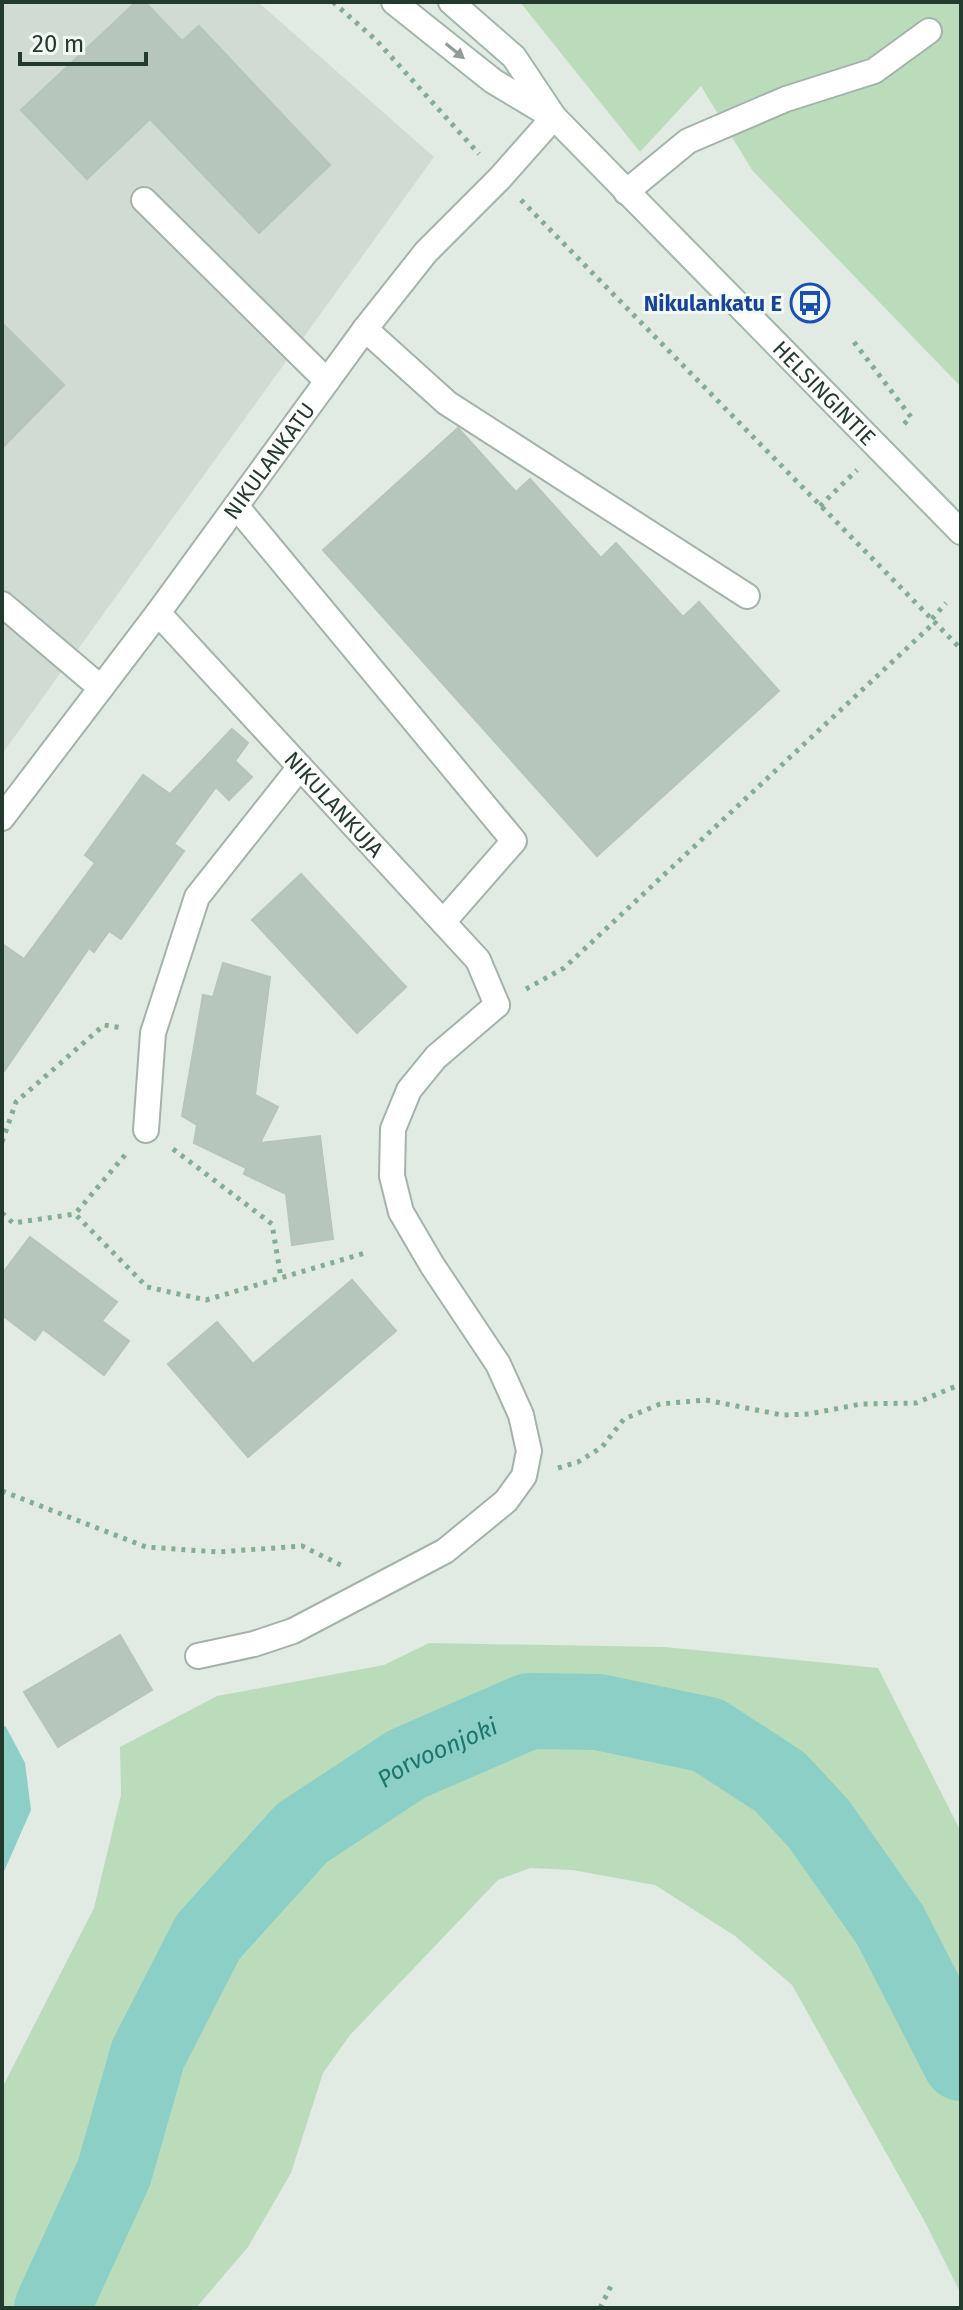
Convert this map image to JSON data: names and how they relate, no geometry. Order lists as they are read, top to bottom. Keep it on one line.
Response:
{"streets":{"street":["HELSINGINTIE","NIKULANKATU","NIKULANKUJA"]},"crossings":[["HELSINGINTIE","NIKULANKATU"],["NIKULANKATU","NIKULANKUJA"]],"water":["Porvoonjoki"],"places":{"bus stop":["Nikulankatu E"]},"scale_bar":"20 m"}
